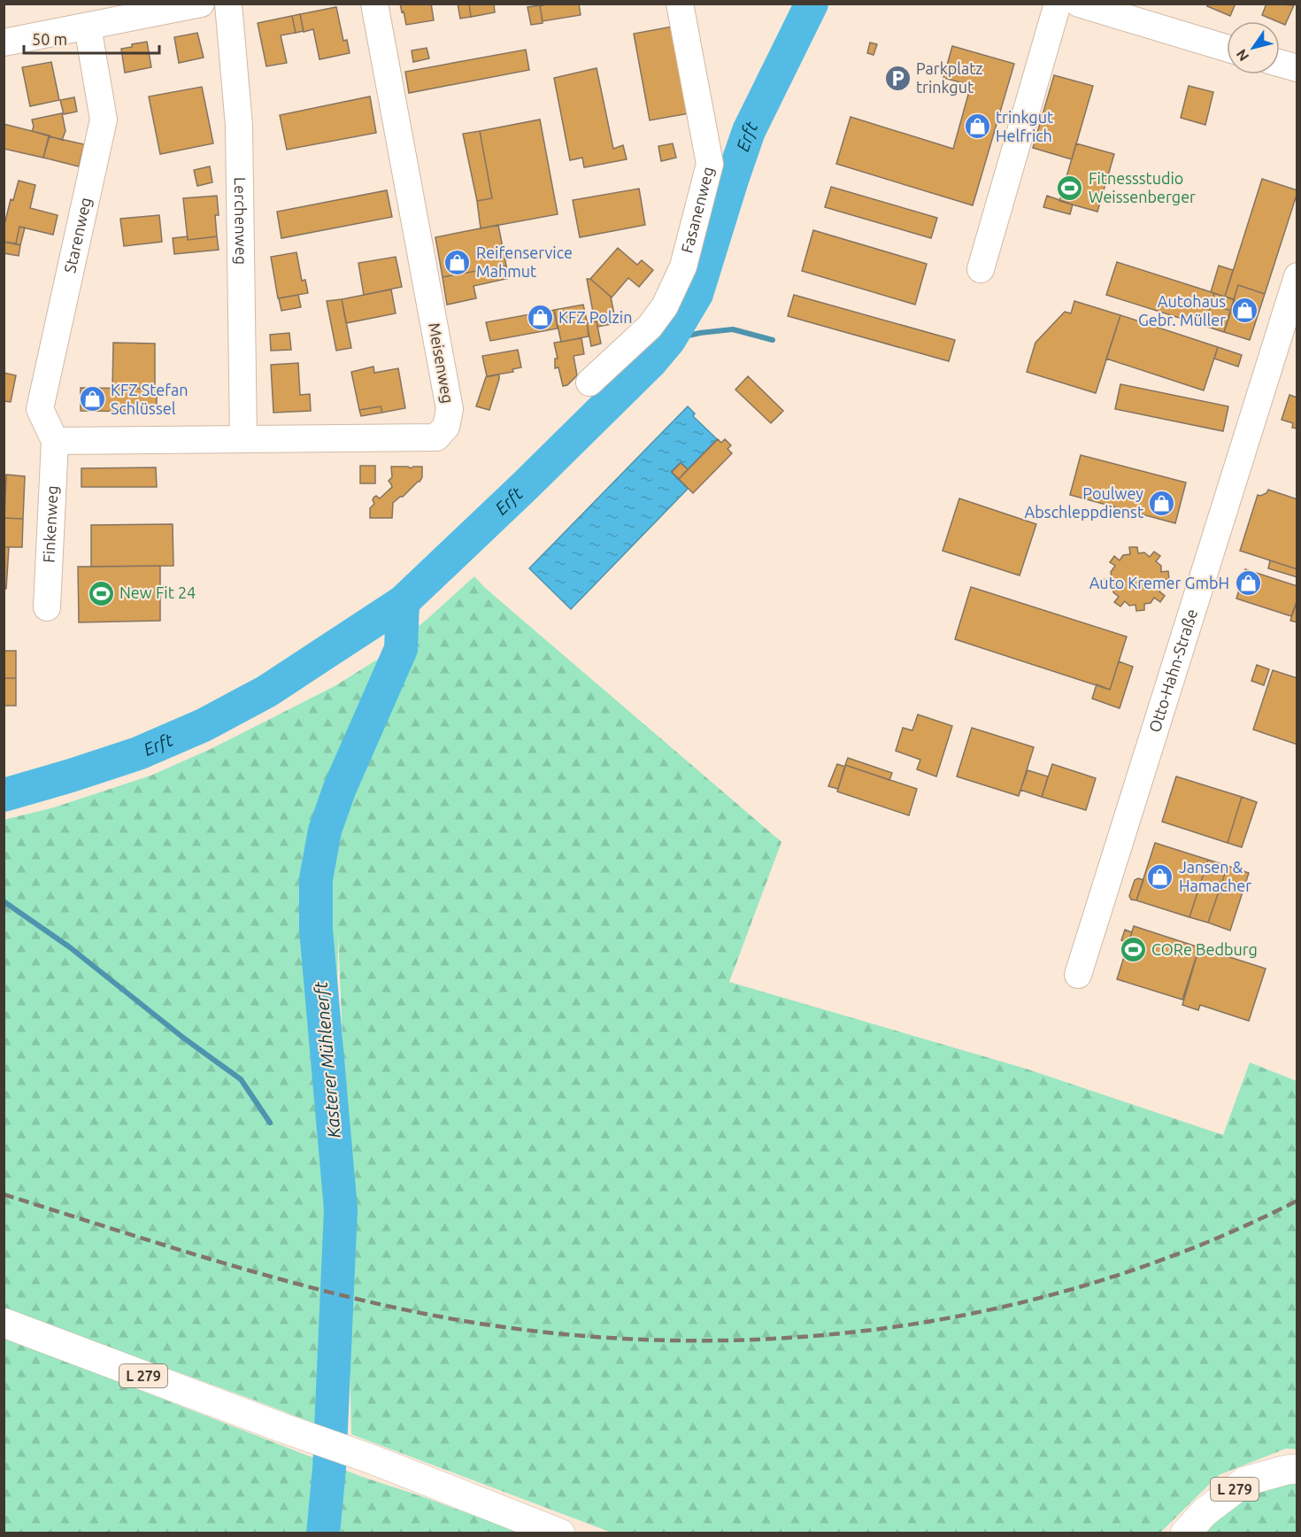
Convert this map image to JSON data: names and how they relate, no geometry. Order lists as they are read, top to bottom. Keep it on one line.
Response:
{"streets":{"main road":["L 279"],"street":["Fasanenweg","Lerchenweg","Starenweg","Meisenweg","Finkenweg","Otto-Hahn-Straße"]},"crossings":[["Lerchenweg","Meisenweg"],["Starenweg","Meisenweg"],["Starenweg","Finkenweg"],["Meisenweg","Finkenweg"]],"water":["Erft","Kasterer Mühlenerft"],"places":{"parking":["Parkplatz trinkgut"],"shop":["trinkgut Helfrich","Reifenservice Mahmut","Autohaus Gebr. Müller","KFZ Polzin","KFZ Stefan Schlüssel","Poulwey Abschleppdienst","Auto Kremer GmbH","Jansen & Hamacher"],"sports":["Fitnessstudio Weissenberger","New Fit 24","CORe Bedburg"]},"scale_bar":"50 m","north":"bottom left"}
